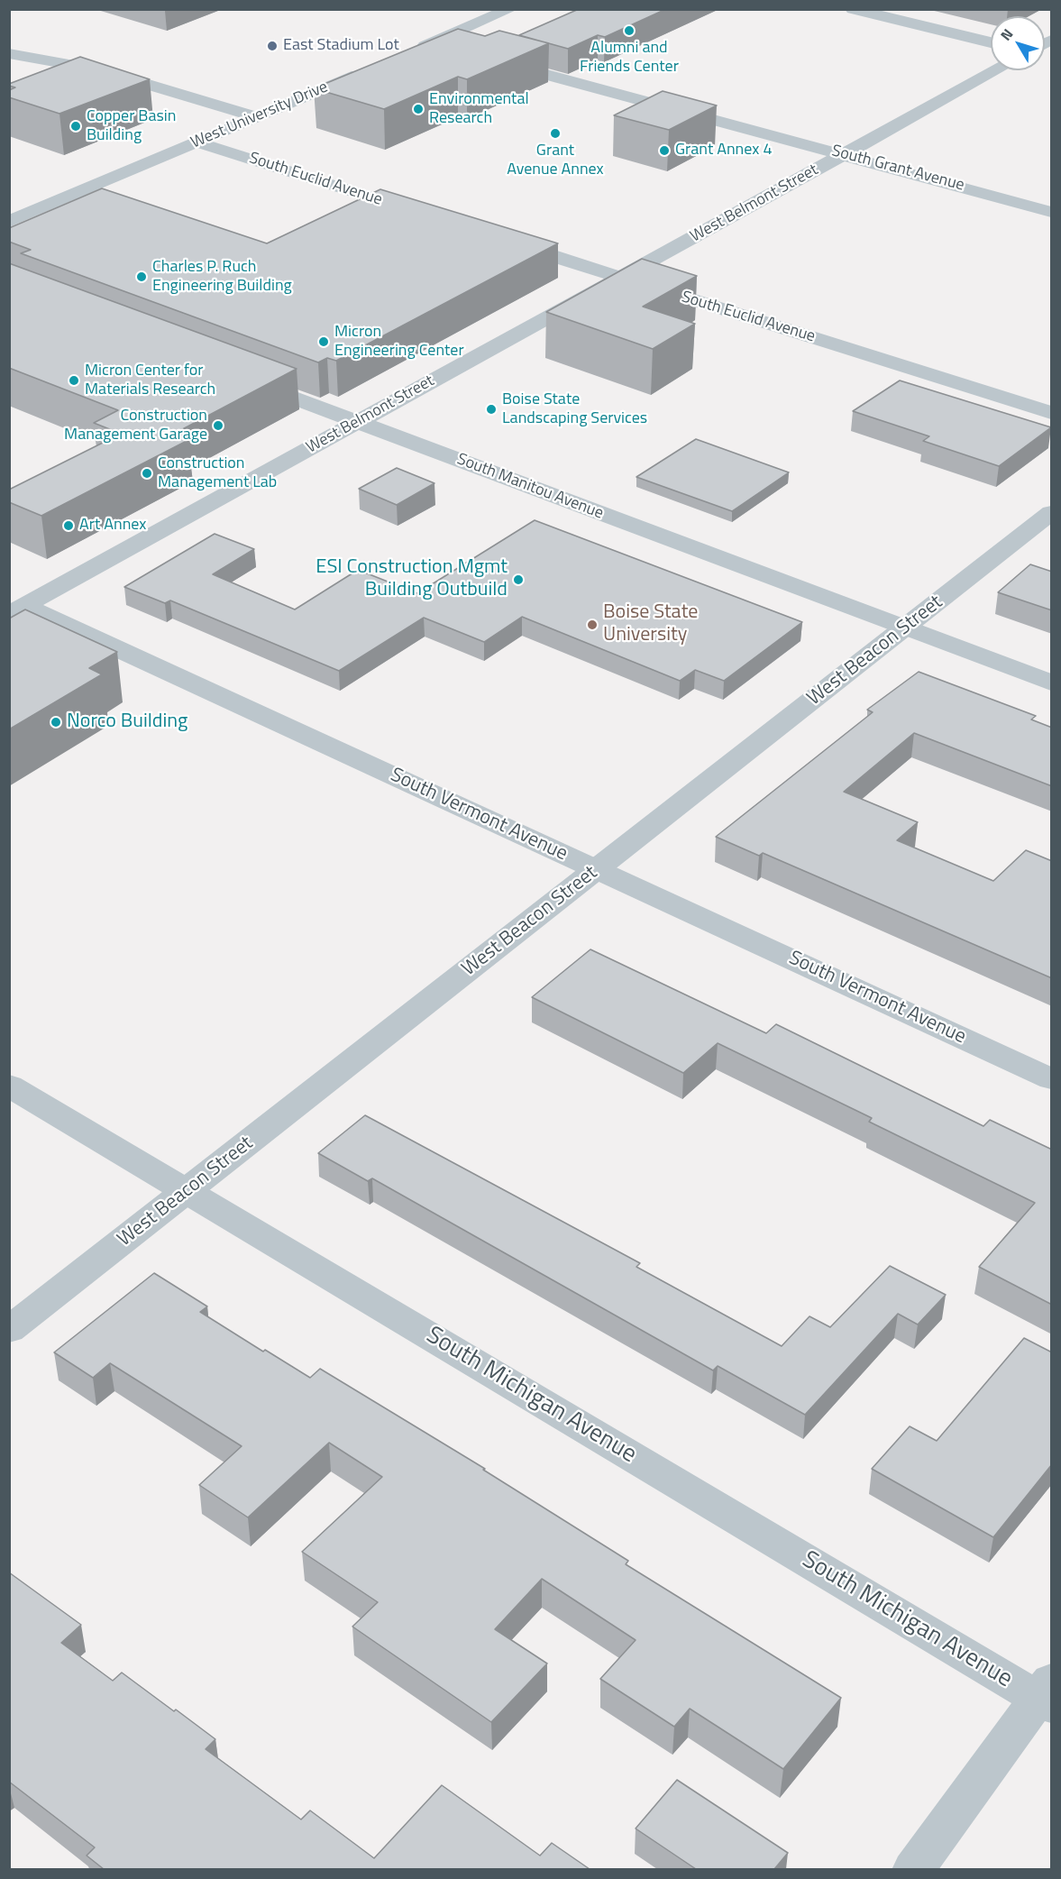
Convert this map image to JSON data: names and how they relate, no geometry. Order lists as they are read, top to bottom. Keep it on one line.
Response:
{"streets":{"street":["West University Drive","South Grant Avenue","South Euclid Avenue","West Belmont Street","South Manitou Avenue","West Beacon Street","South Vermont Avenue","South Michigan Avenue"]},"crossings":[["West University Drive","South Euclid Avenue"],["South Grant Avenue","West Belmont Street"],["South Euclid Avenue","West Belmont Street"],["West Belmont Street","South Manitou Avenue"],["West Belmont Street","South Vermont Avenue"],["South Manitou Avenue","West Beacon Street"],["West Beacon Street","South Vermont Avenue"],["West Beacon Street","South Michigan Avenue"]],"places":["Alumni and Friends Center","East Stadium Lot","Environmental Research","Copper Basin Building","Grant Avenue Annex","Grant Annex 4","Charles P. Ruch Engineering Building","Micron Engineering Center","Micron Center for Materials Research","Boise State Landscaping Services","Construction Management Garage","Construction Management Lab","Art Annex","ESI Construction Mgmt Building Outbuild","Boise State University","Norco Building"],"north":"top left"}
